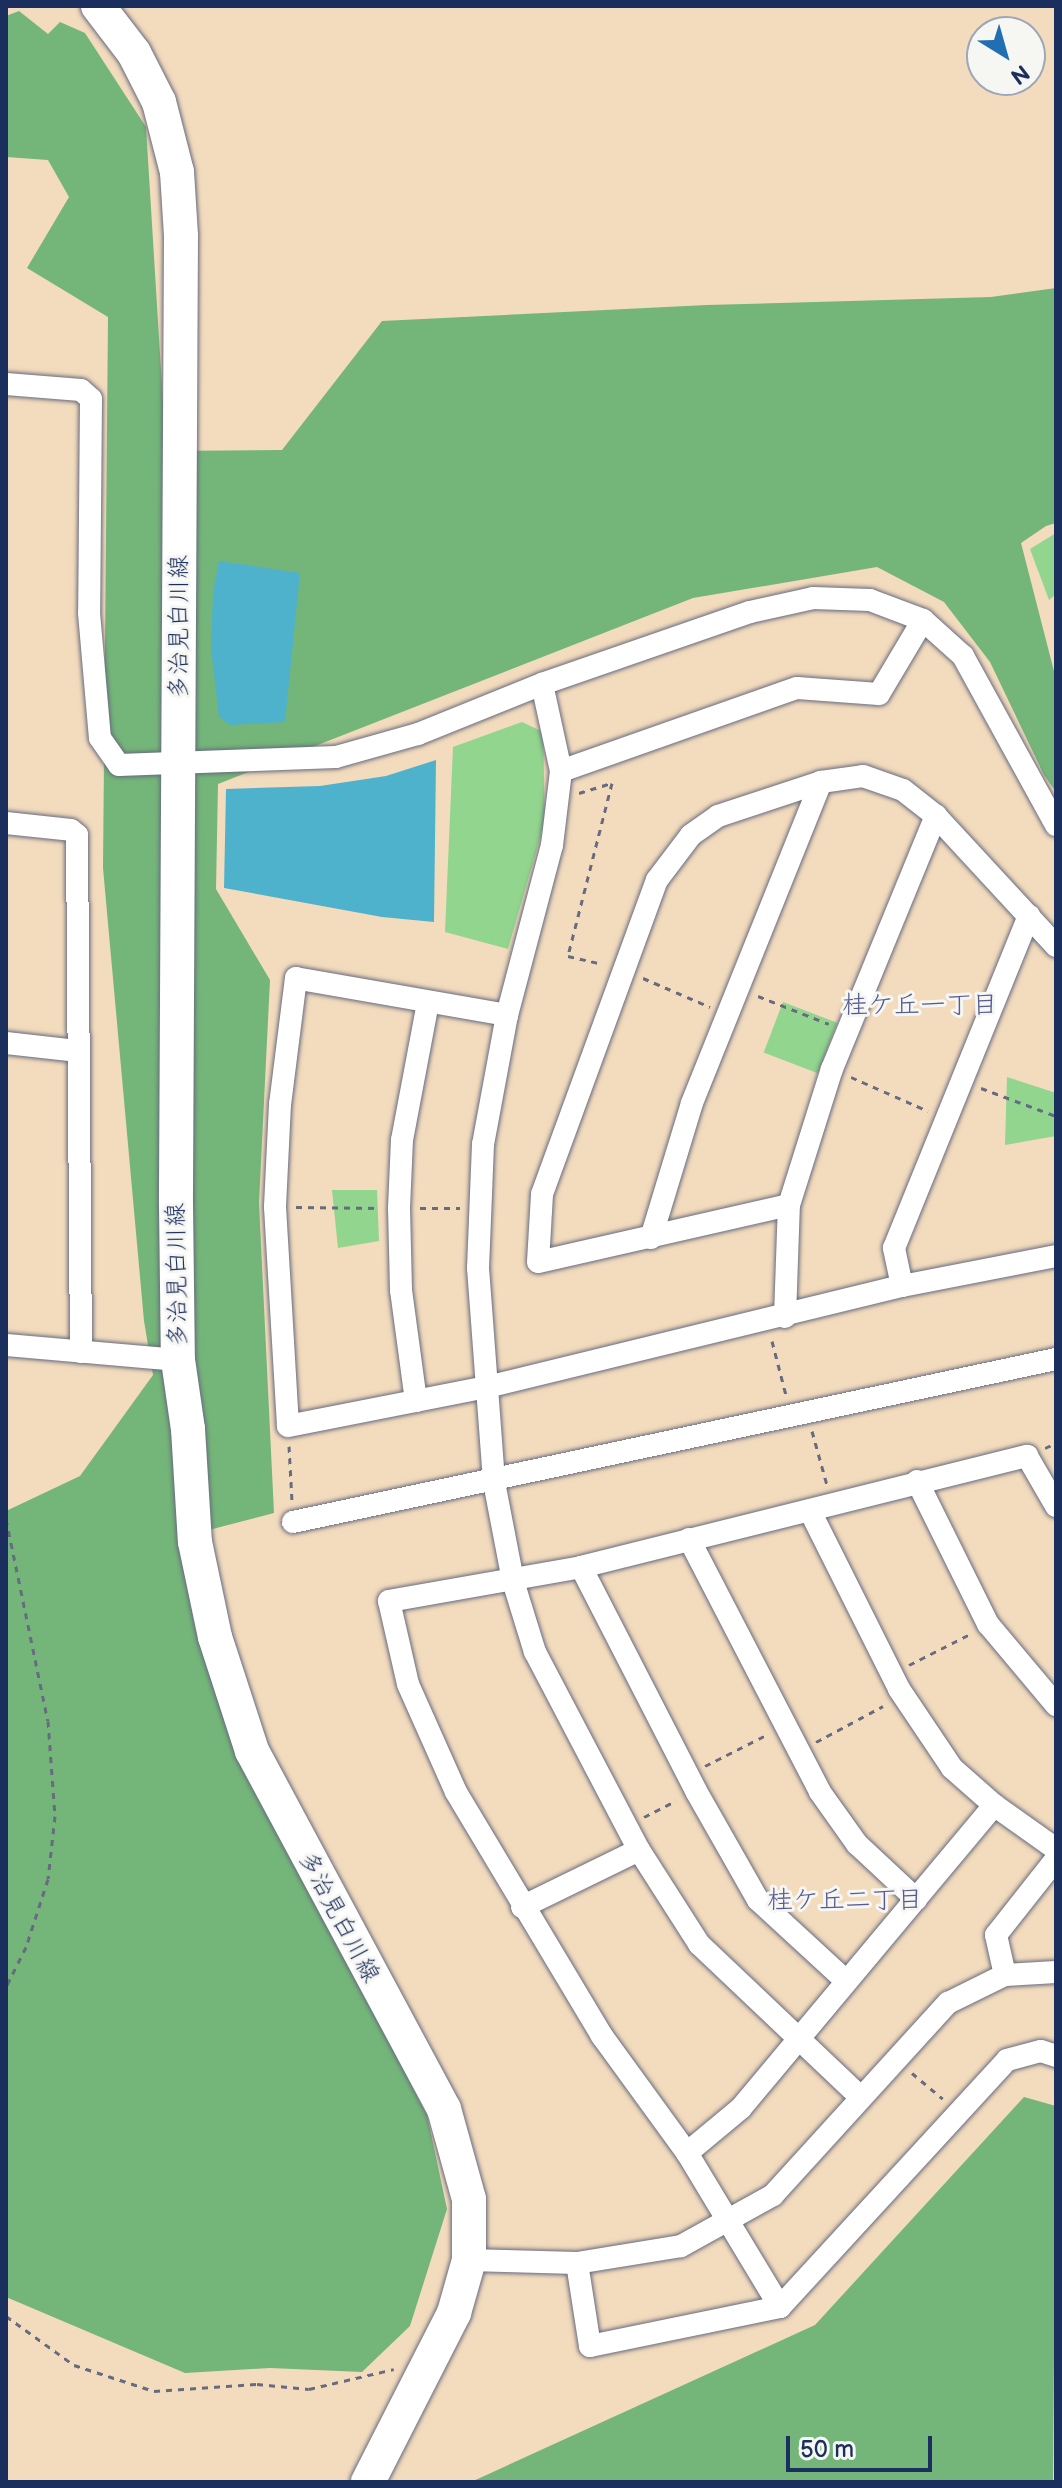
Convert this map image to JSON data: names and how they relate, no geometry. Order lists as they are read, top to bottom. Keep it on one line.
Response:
{"streets":{"main road":["多治見白川線"]},"districts":["桂ケ丘一丁目","桂ケ丘二丁目"],"scale_bar":"50 m","north":"bottom right"}
